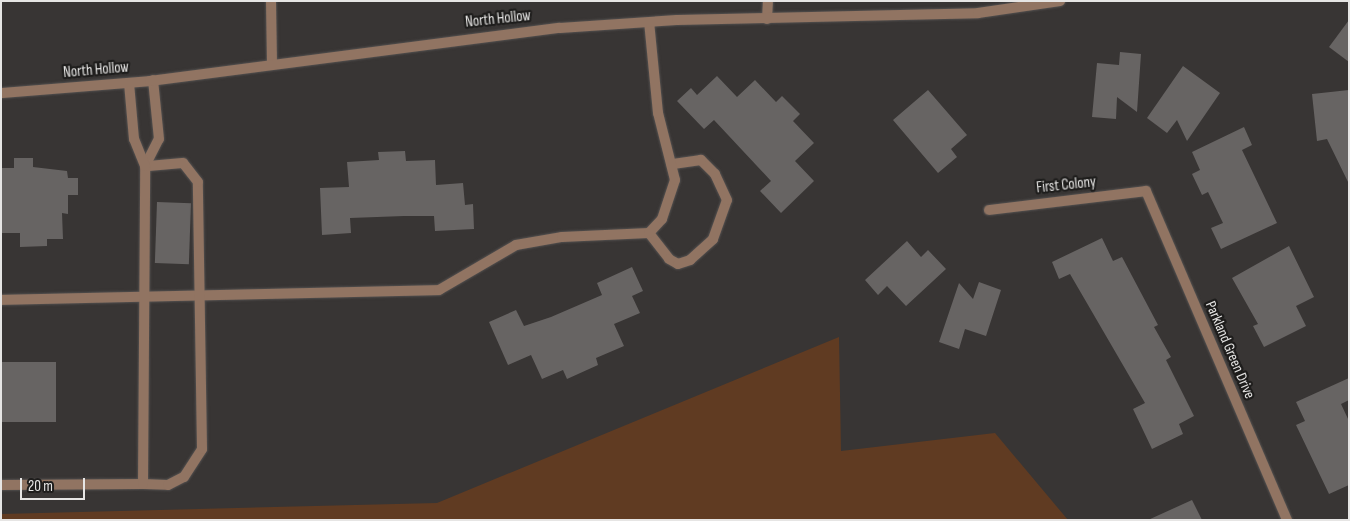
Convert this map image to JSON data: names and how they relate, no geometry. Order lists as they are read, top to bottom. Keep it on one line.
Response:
{"streets":{"street":["North Hollow","First Colony","Parkland Green Drive"]},"crossings":[["First Colony","Parkland Green Drive"]],"scale_bar":"20 m"}
